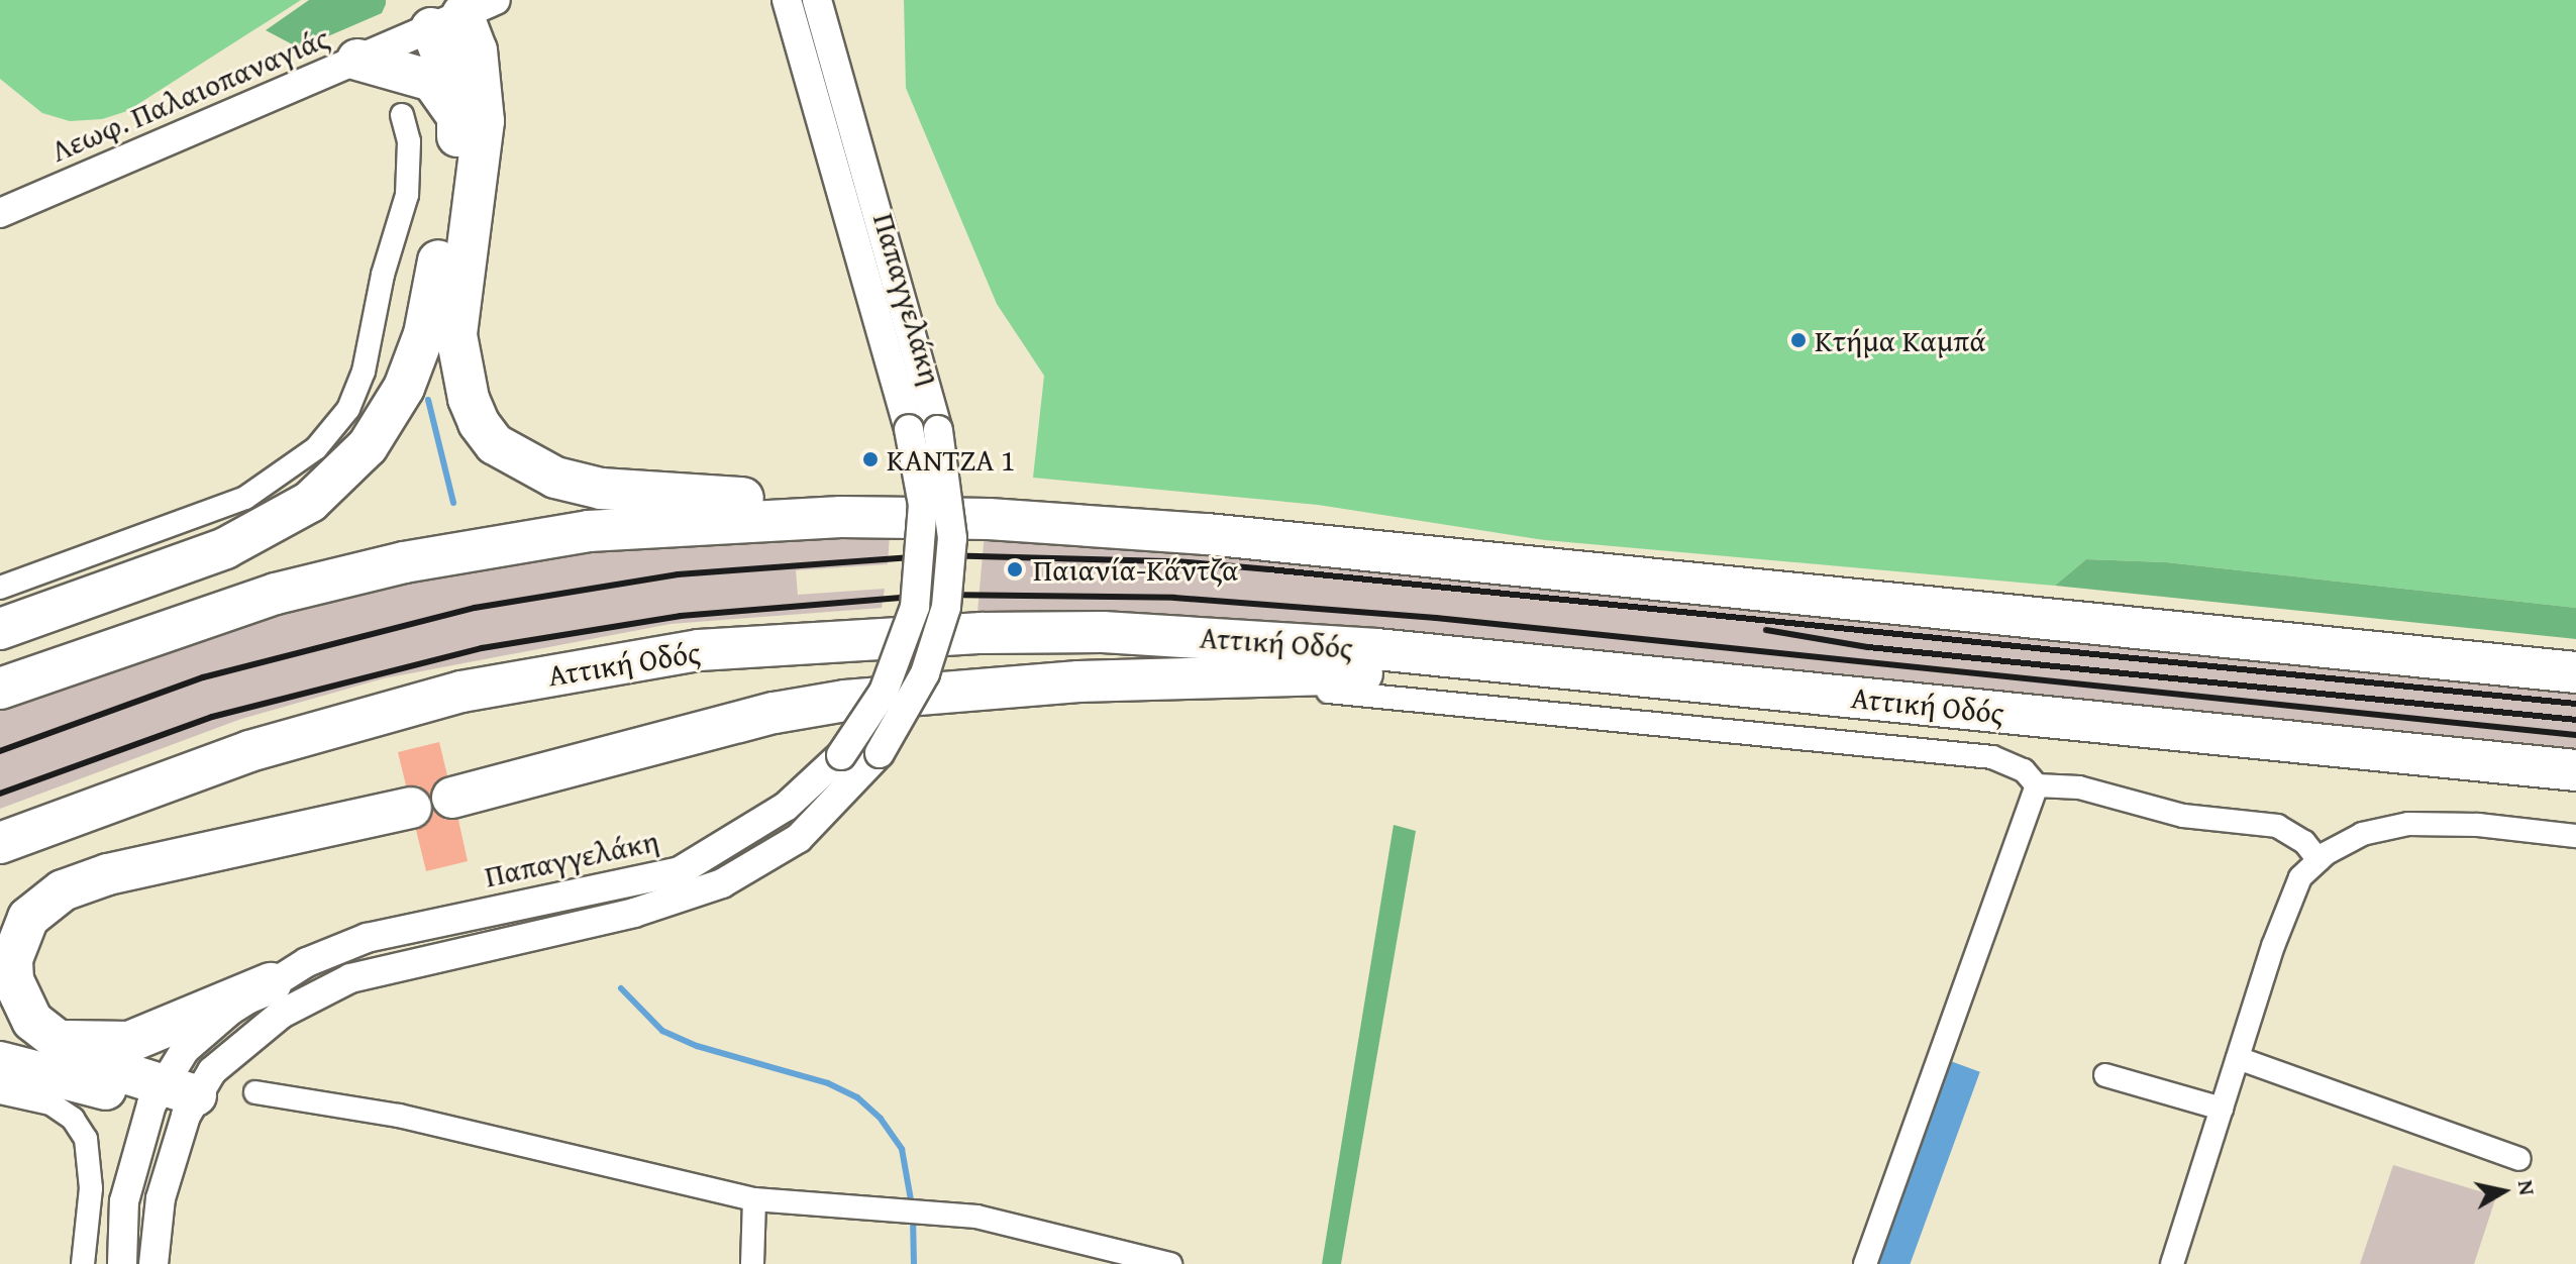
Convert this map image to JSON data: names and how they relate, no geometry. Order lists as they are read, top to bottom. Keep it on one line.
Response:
{"streets":{"highway":["Αττική Οδός"],"street":["Λεωφ. Παλαιοπαναγιάς","Παπαγγελάκη"]},"places":["Kτήμα Καμπά","ΚΑΝΤΖΑ 1","Παιανία-Κάντζα"],"north":"right"}
